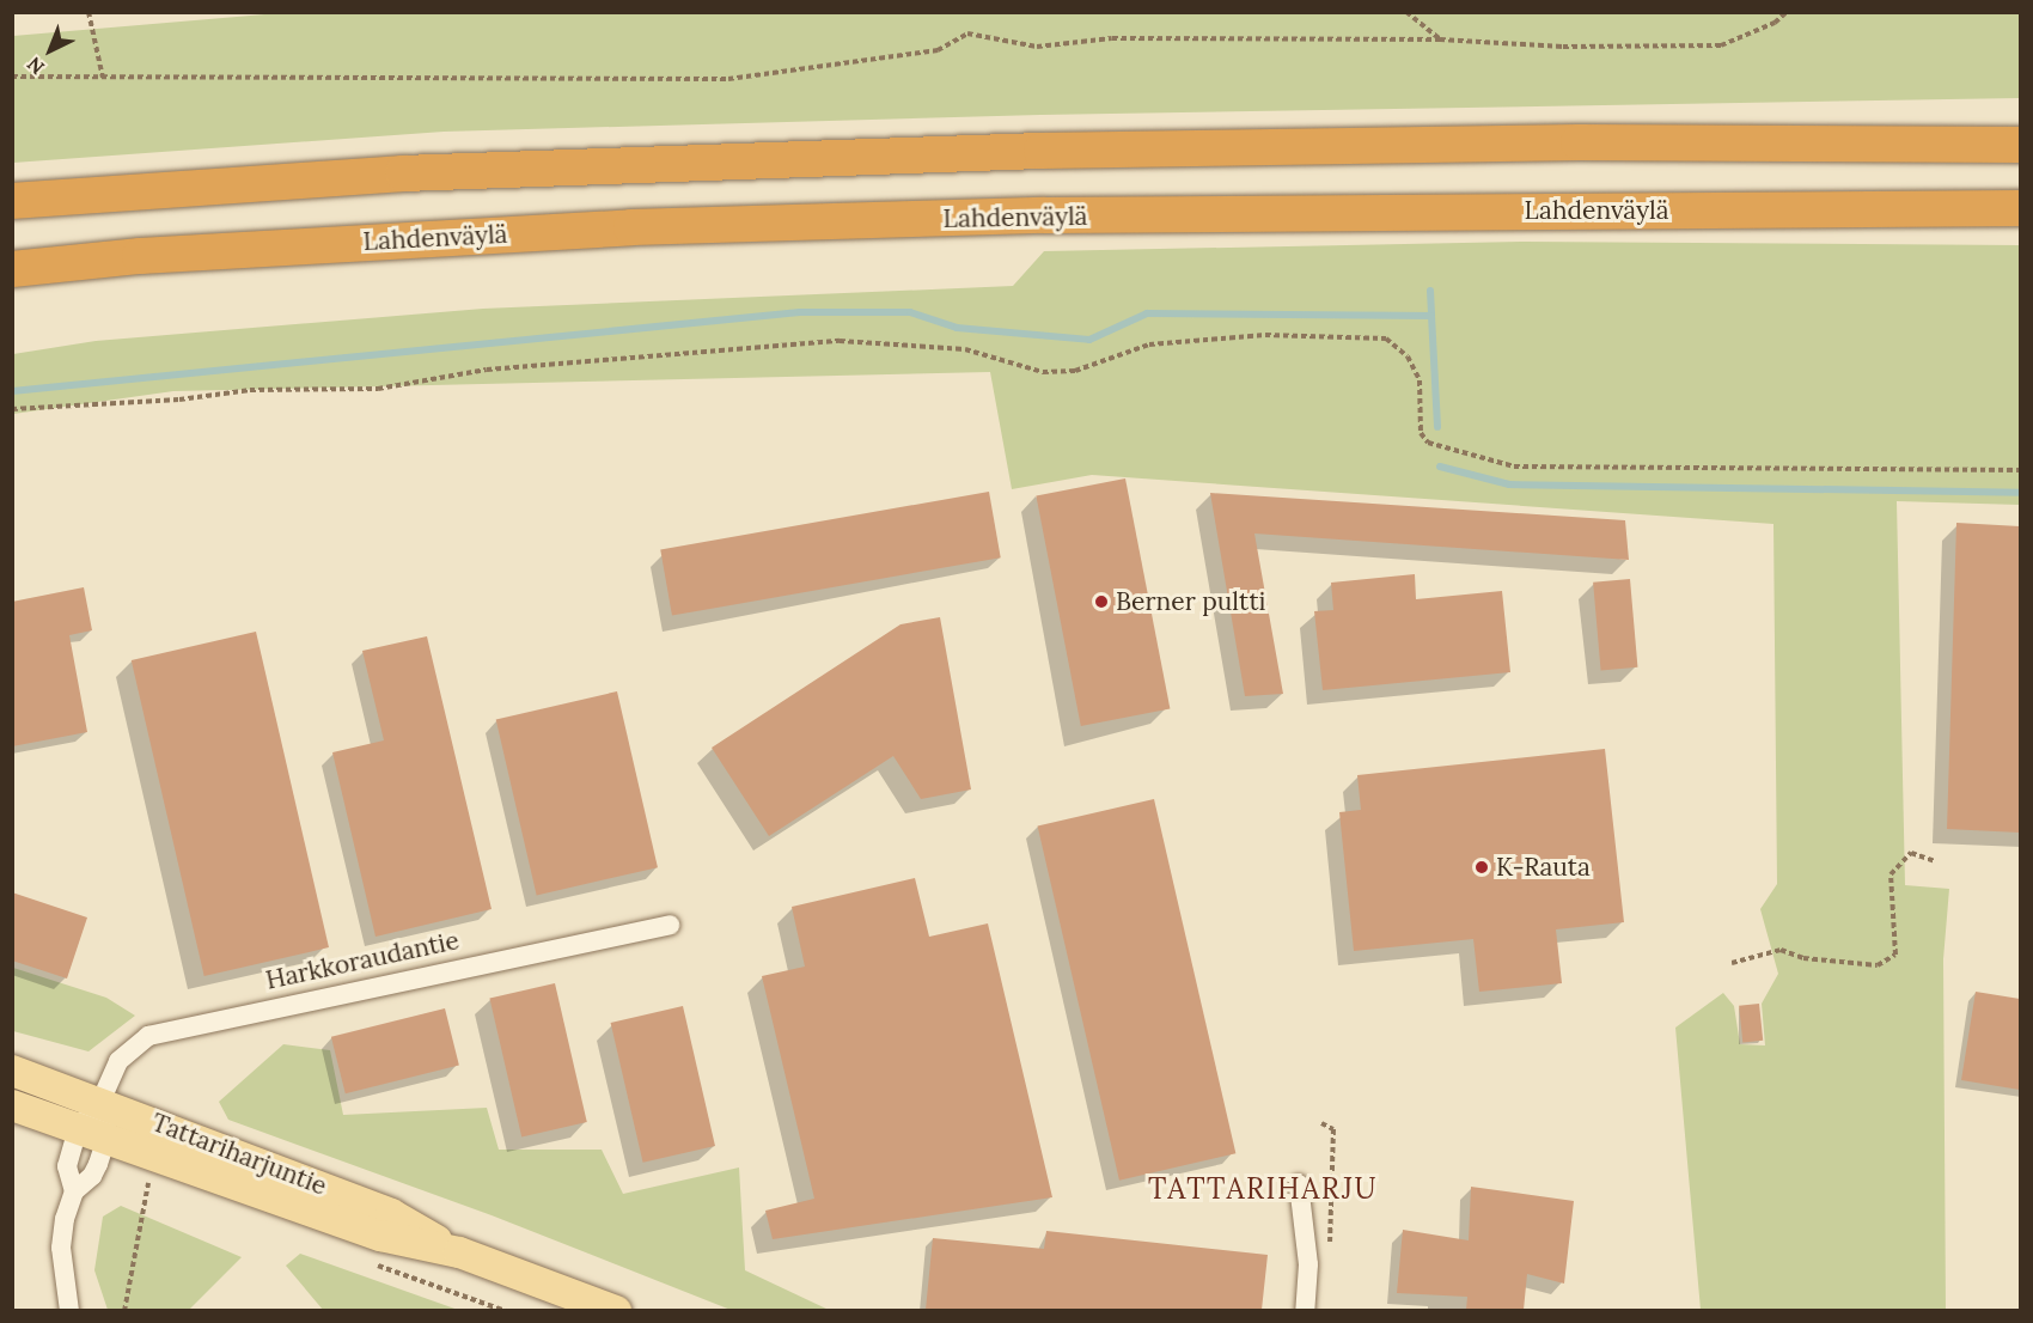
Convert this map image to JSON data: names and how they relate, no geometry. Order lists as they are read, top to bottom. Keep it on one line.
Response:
{"streets":{"highway":["Lahdenväylä"],"main road":["Tattariharjuntie"],"street":["Harkkoraudantie"]},"crossings":[["Harkkoraudantie","Tattariharjuntie"]],"districts":["TATTARIHARJU"],"places":["Berner pultti","K-Rauta"],"north":"bottom left"}
